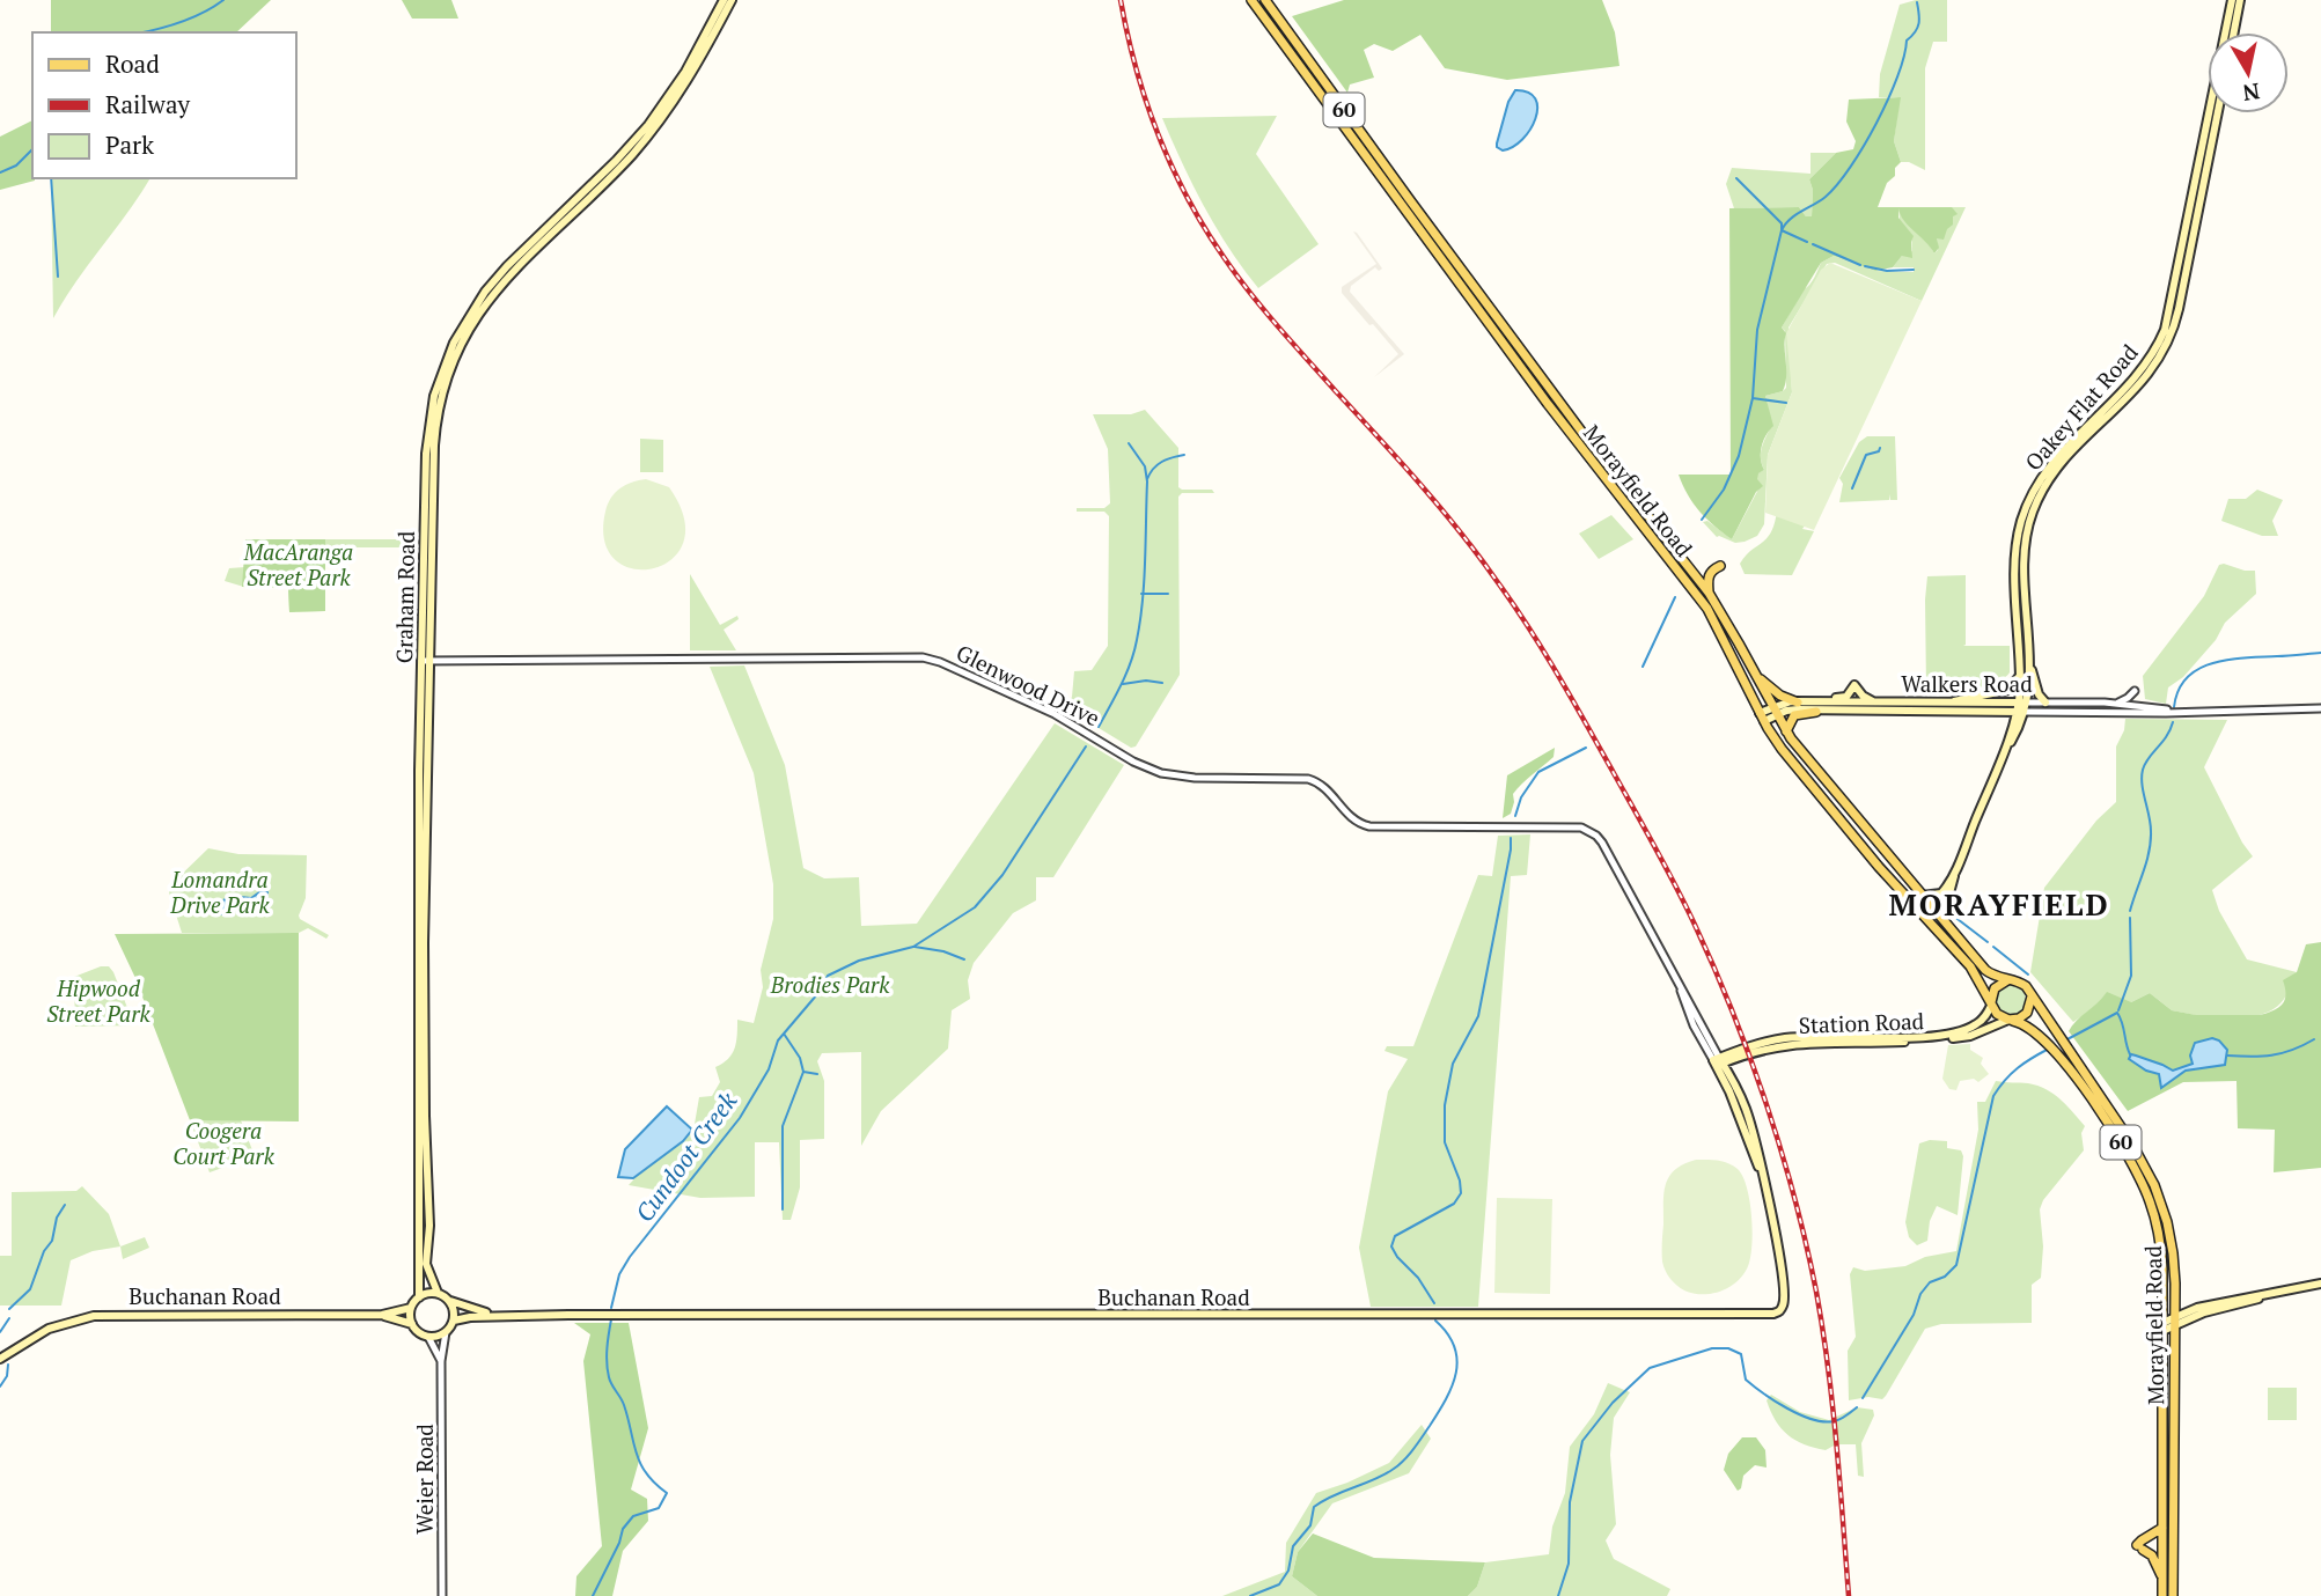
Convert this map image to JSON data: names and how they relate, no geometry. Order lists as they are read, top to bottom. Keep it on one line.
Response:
{"streets":{"main road":["60","Oakey Flat Road","Morayfield Road","Graham Road","Walkers Road","Station Road","Buchanan Road"],"street":["Glenwood Drive","Weier Road"]},"crossings":[["60","Morayfield Road"],["60","Station Road"],["Oakey Flat Road","Morayfield Road"],["Oakey Flat Road","Walkers Road"],["Morayfield Road","Walkers Road"],["Morayfield Road","Station Road"],["Graham Road","Glenwood Drive"],["Graham Road","Buchanan Road"],["Graham Road","Weier Road"],["Glenwood Drive","Station Road"],["Glenwood Drive","Buchanan Road"],["Station Road","Buchanan Road"],["Buchanan Road","Weier Road"]],"districts":["MORAYFIELD"],"water":["Cundoot Creek"],"parks":["MacAranga Street Park","Lomandra Drive Park","Brodies Park","Hipwood Street Park","Coogera Court Park"],"legend":["Road","Railway","Park"],"north":"bottom"}
